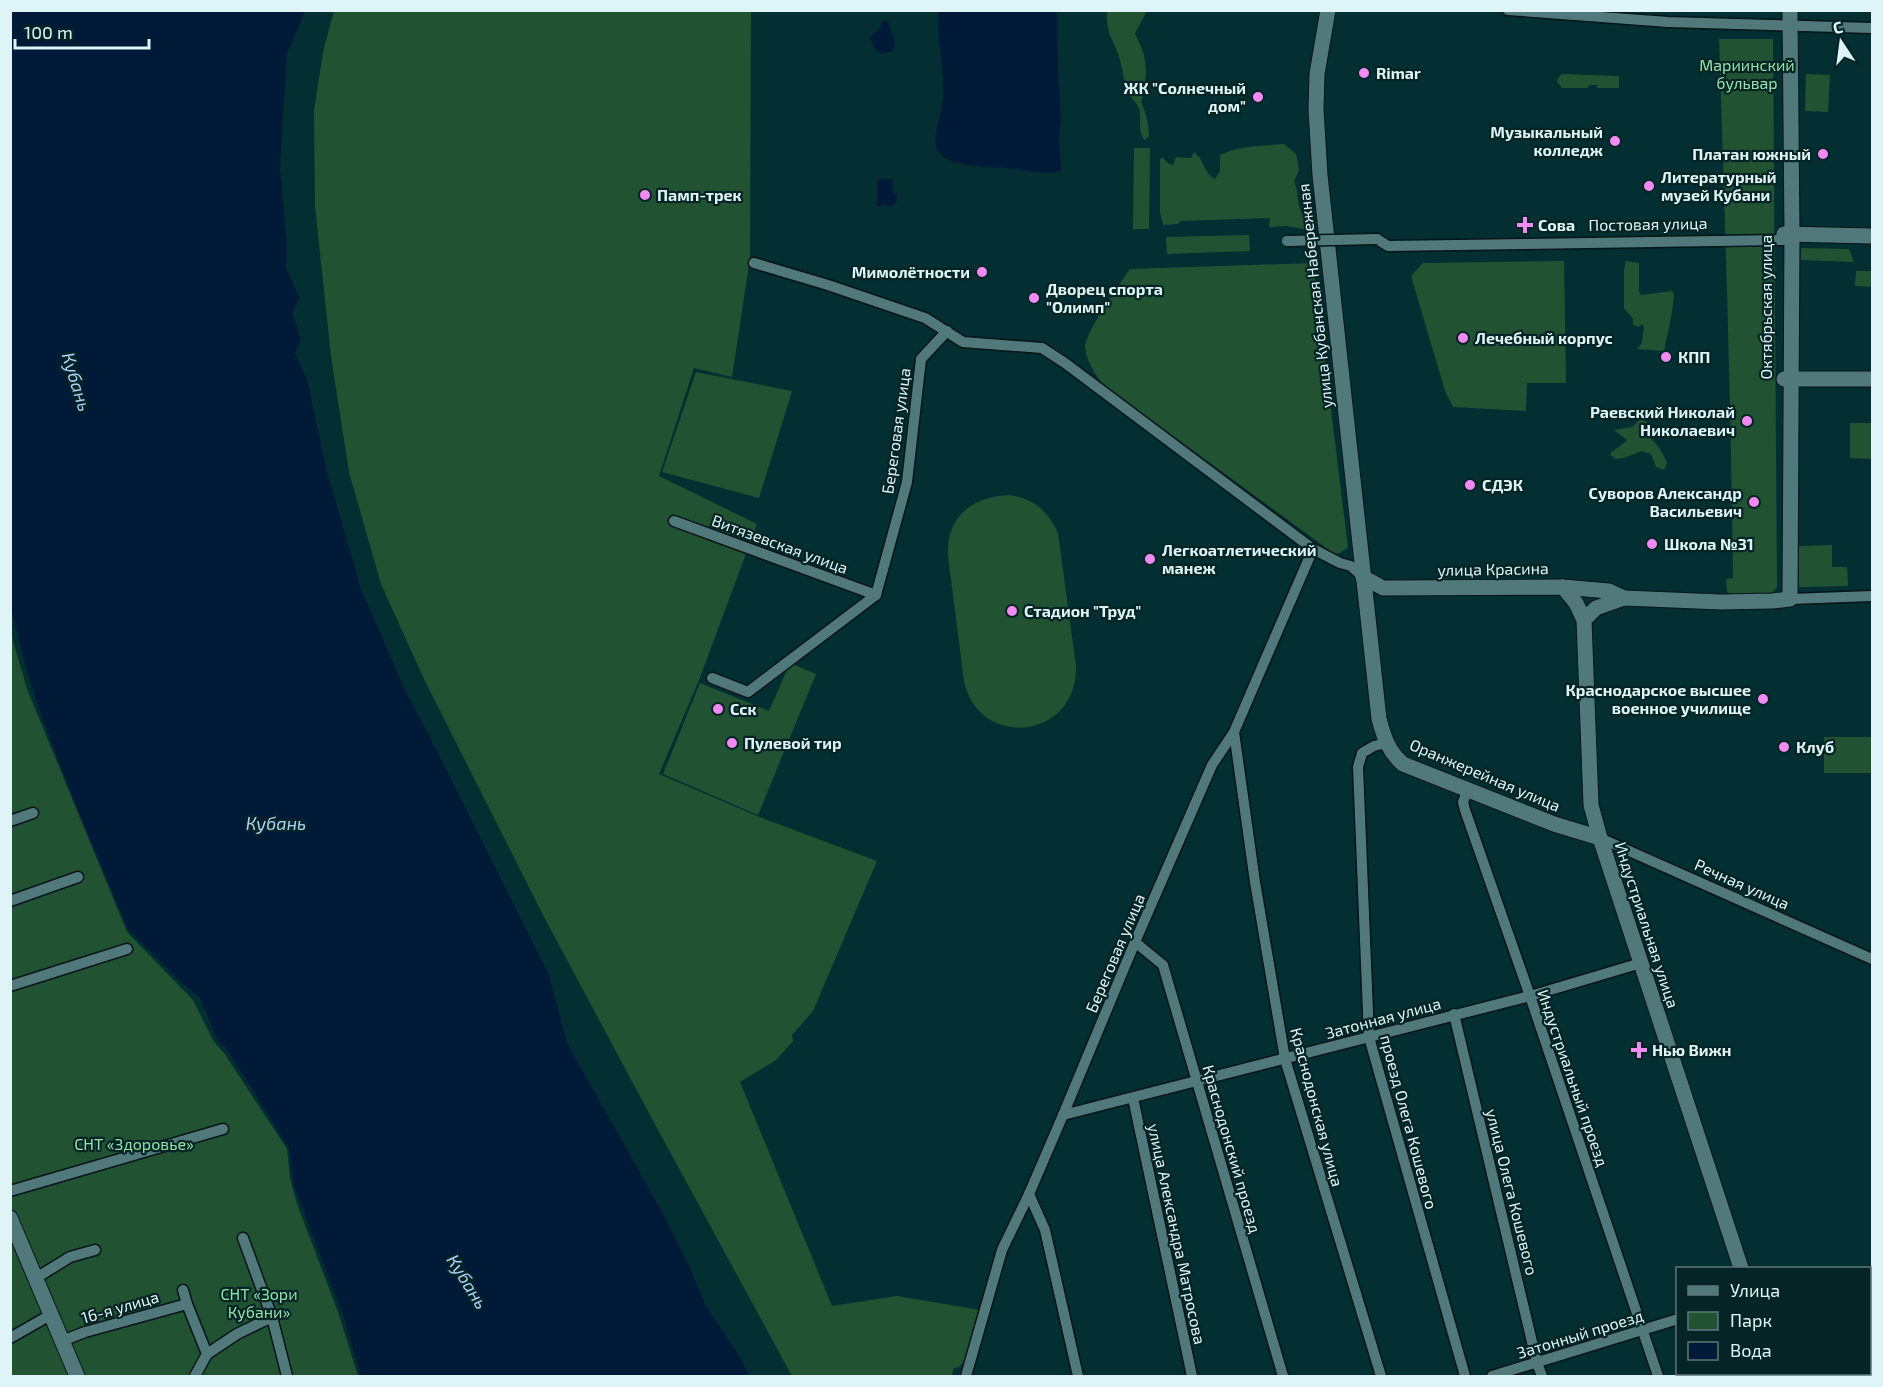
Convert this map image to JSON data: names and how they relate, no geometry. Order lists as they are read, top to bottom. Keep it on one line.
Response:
{"streets":{"main road":["Постовая улица","улица Кубанская Набережная","Октябрьская улица","улица Красина","Оранжерейная улица","Индустриальная улица"],"street":["Береговая улица","Витязевская улица","Речная улица","Затонная улица","Индустриальный проезд","Краснодонская улица","проезд Олега Кошевого","Краснодонский проезд","улица Олега Кошевого","улица Александра Матросова","16-я улица","Затонный проезд"]},"crossings":[["Постовая улица","Октябрьская улица"],["улица Кубанская Набережная","улица Красина"],["улица Кубанская Набережная","Оранжерейная улица"],["Октябрьская улица","улица Красина"],["Береговая улица","Витязевская улица"],["Береговая улица","Затонная улица"],["Береговая улица","Краснодонская улица"],["Береговая улица","Краснодонский проезд"],["улица Красина","Оранжерейная улица"],["улица Красина","Индустриальная улица"],["Оранжерейная улица","Речная улица"],["Оранжерейная улица","Индустриальная улица"],["Оранжерейная улица","Индустриальный проезд"],["Оранжерейная улица","проезд Олега Кошевого"],["Речная улица","Индустриальная улица"],["Индустриальная улица","Затонная улица"],["Затонная улица","Индустриальный проезд"],["Затонная улица","Краснодонская улица"],["Затонная улица","проезд Олега Кошевого"],["Затонная улица","Краснодонский проезд"],["Затонная улица","улица Олега Кошевого"],["Затонная улица","улица Александра Матросова"],["Индустриальный проезд","Затонный проезд"],["улица Олега Кошевого","Затонный проезд"]],"water":["Кубань"],"parks":["Мариинский бульвар","СНТ «Здоровье»","СНТ «Зори Кубани»"],"places":{"other":["Rimar","ЖК \"Солнечный дом\"","Музыкальный колледж","Платан южный","Литературный музей Кубани","Памп-трек","Мимолётности","Дворец спорта \"Олимп\"","Лечебный корпус","КПП","Раевский Николай Николаевич","СДЭК","Суворов Александр Васильевич","Школа №31","Легкоатлетический манеж","Стадион \"Труд\"","Краснодарское высшее военное училище","Сск","Пулевой тир","Клуб"],"health":["Сова","Нью Вижн"]},"legend":["Улица","Парк","Вода"],"scale_bar":"100 m","north":"top"}
